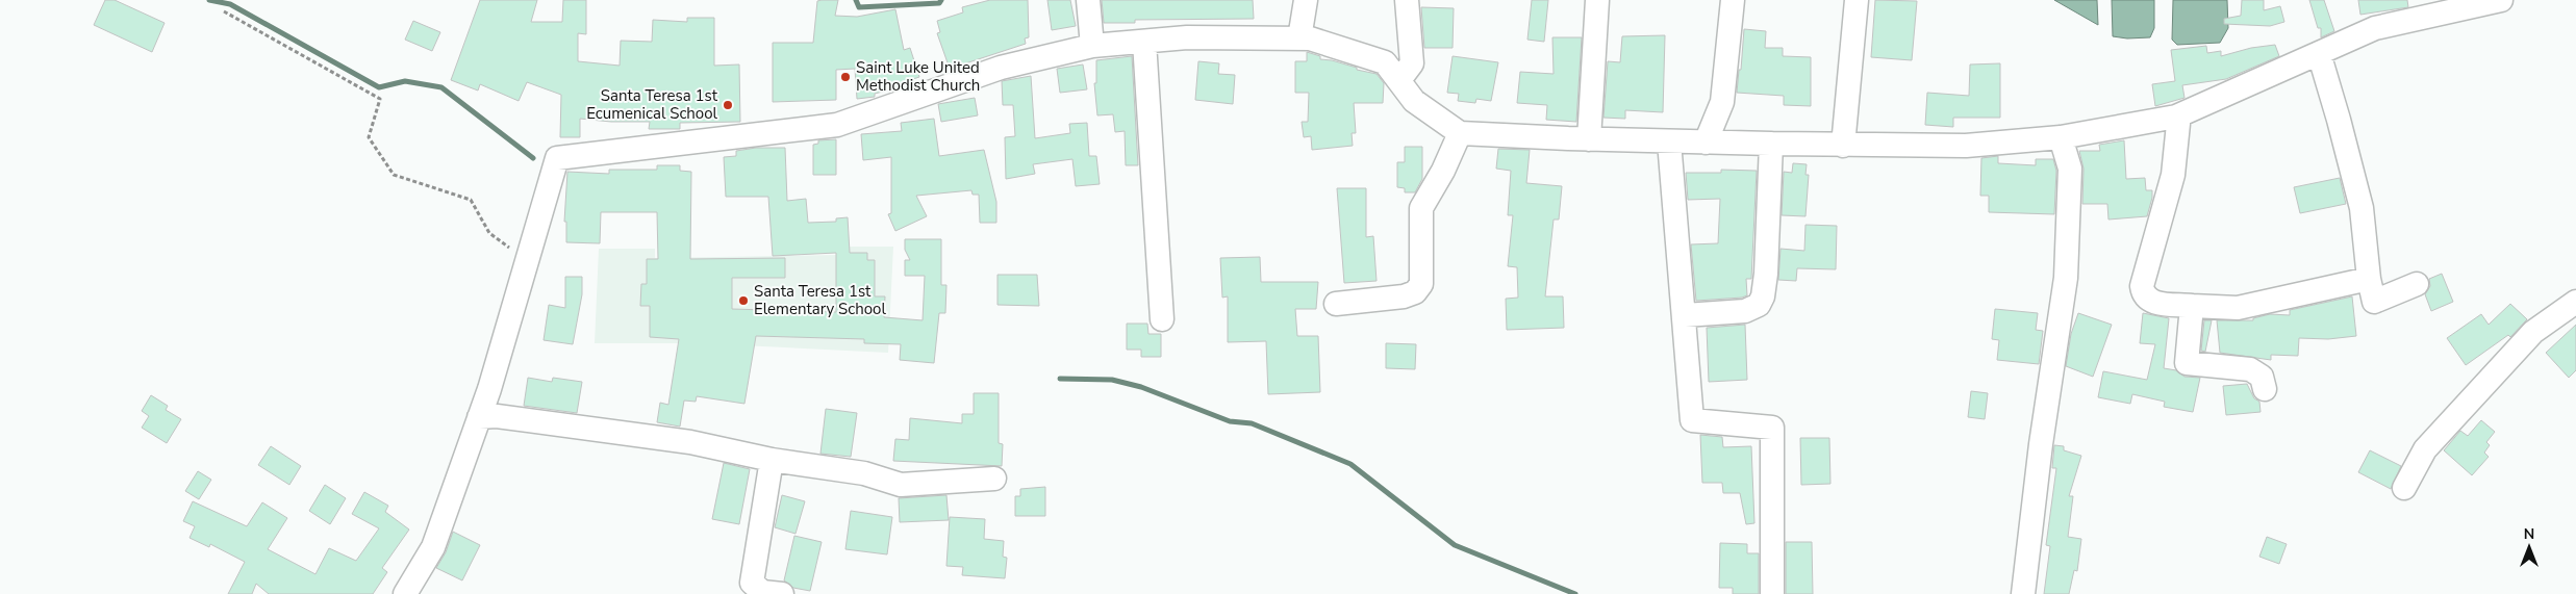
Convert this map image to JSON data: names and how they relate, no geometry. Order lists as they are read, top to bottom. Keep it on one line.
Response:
{"places":["Saint Luke United Methodist Church","Santa Teresa 1st Ecumenical School","Santa Teresa 1st Elementary School"],"north":"top"}
